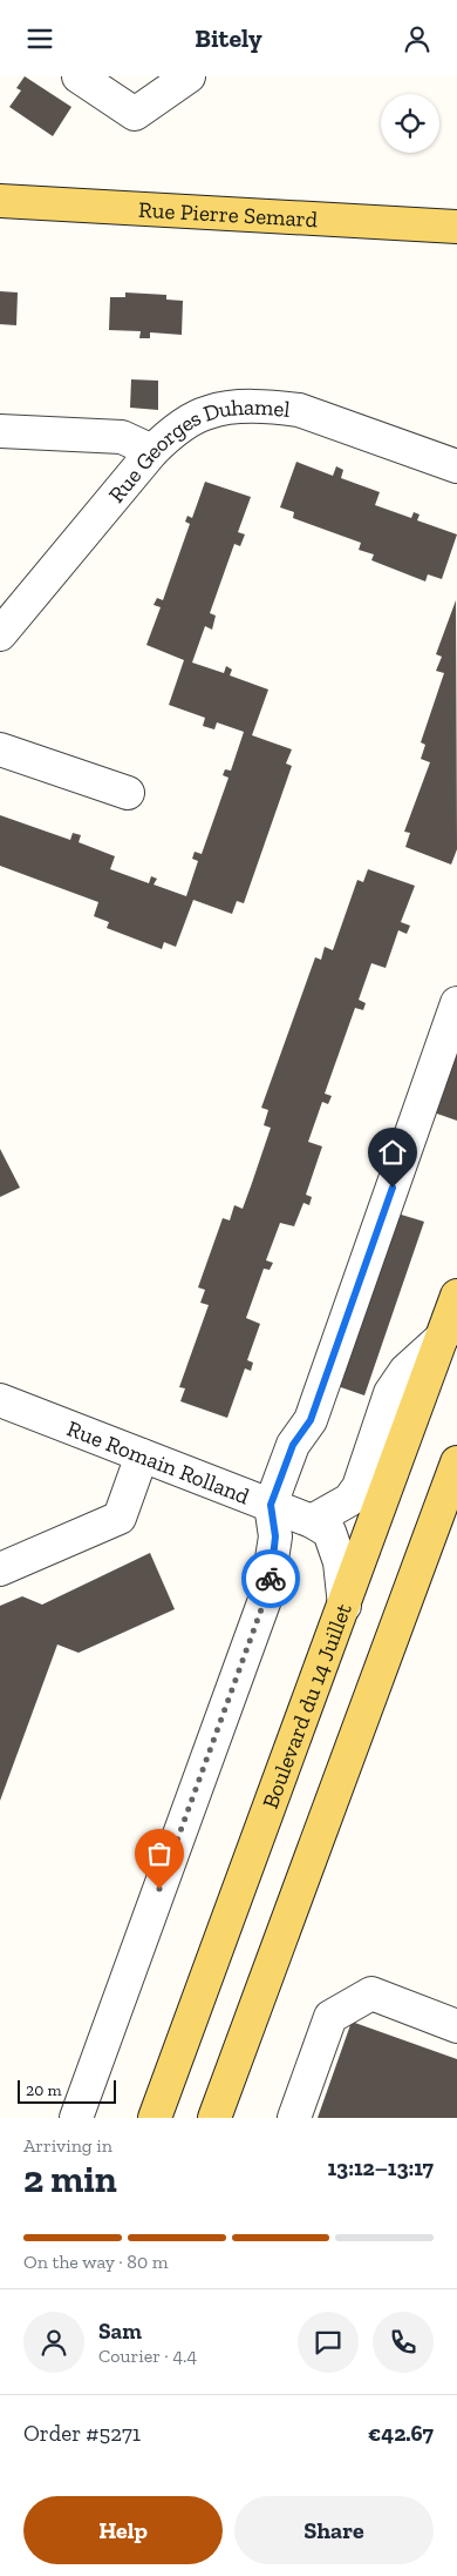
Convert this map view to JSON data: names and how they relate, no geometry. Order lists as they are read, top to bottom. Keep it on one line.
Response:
{"streets":{"main road":["Rue Pierre Semard","Boulevard du 14 Juillet"],"street":["Rue Georges Duhamel","Rue Romain Rolland"]},"scale_bar":"20 m","page":{"header":"Bitely","scale":"20 m","heading":["2 min","Arriving in","13:12–13:17"],"panel":["Sam","Courier · 4.4","Order #5271","€42.67"],"bar":"On the way · 80 m","buttons":["Help","Share"]}}
